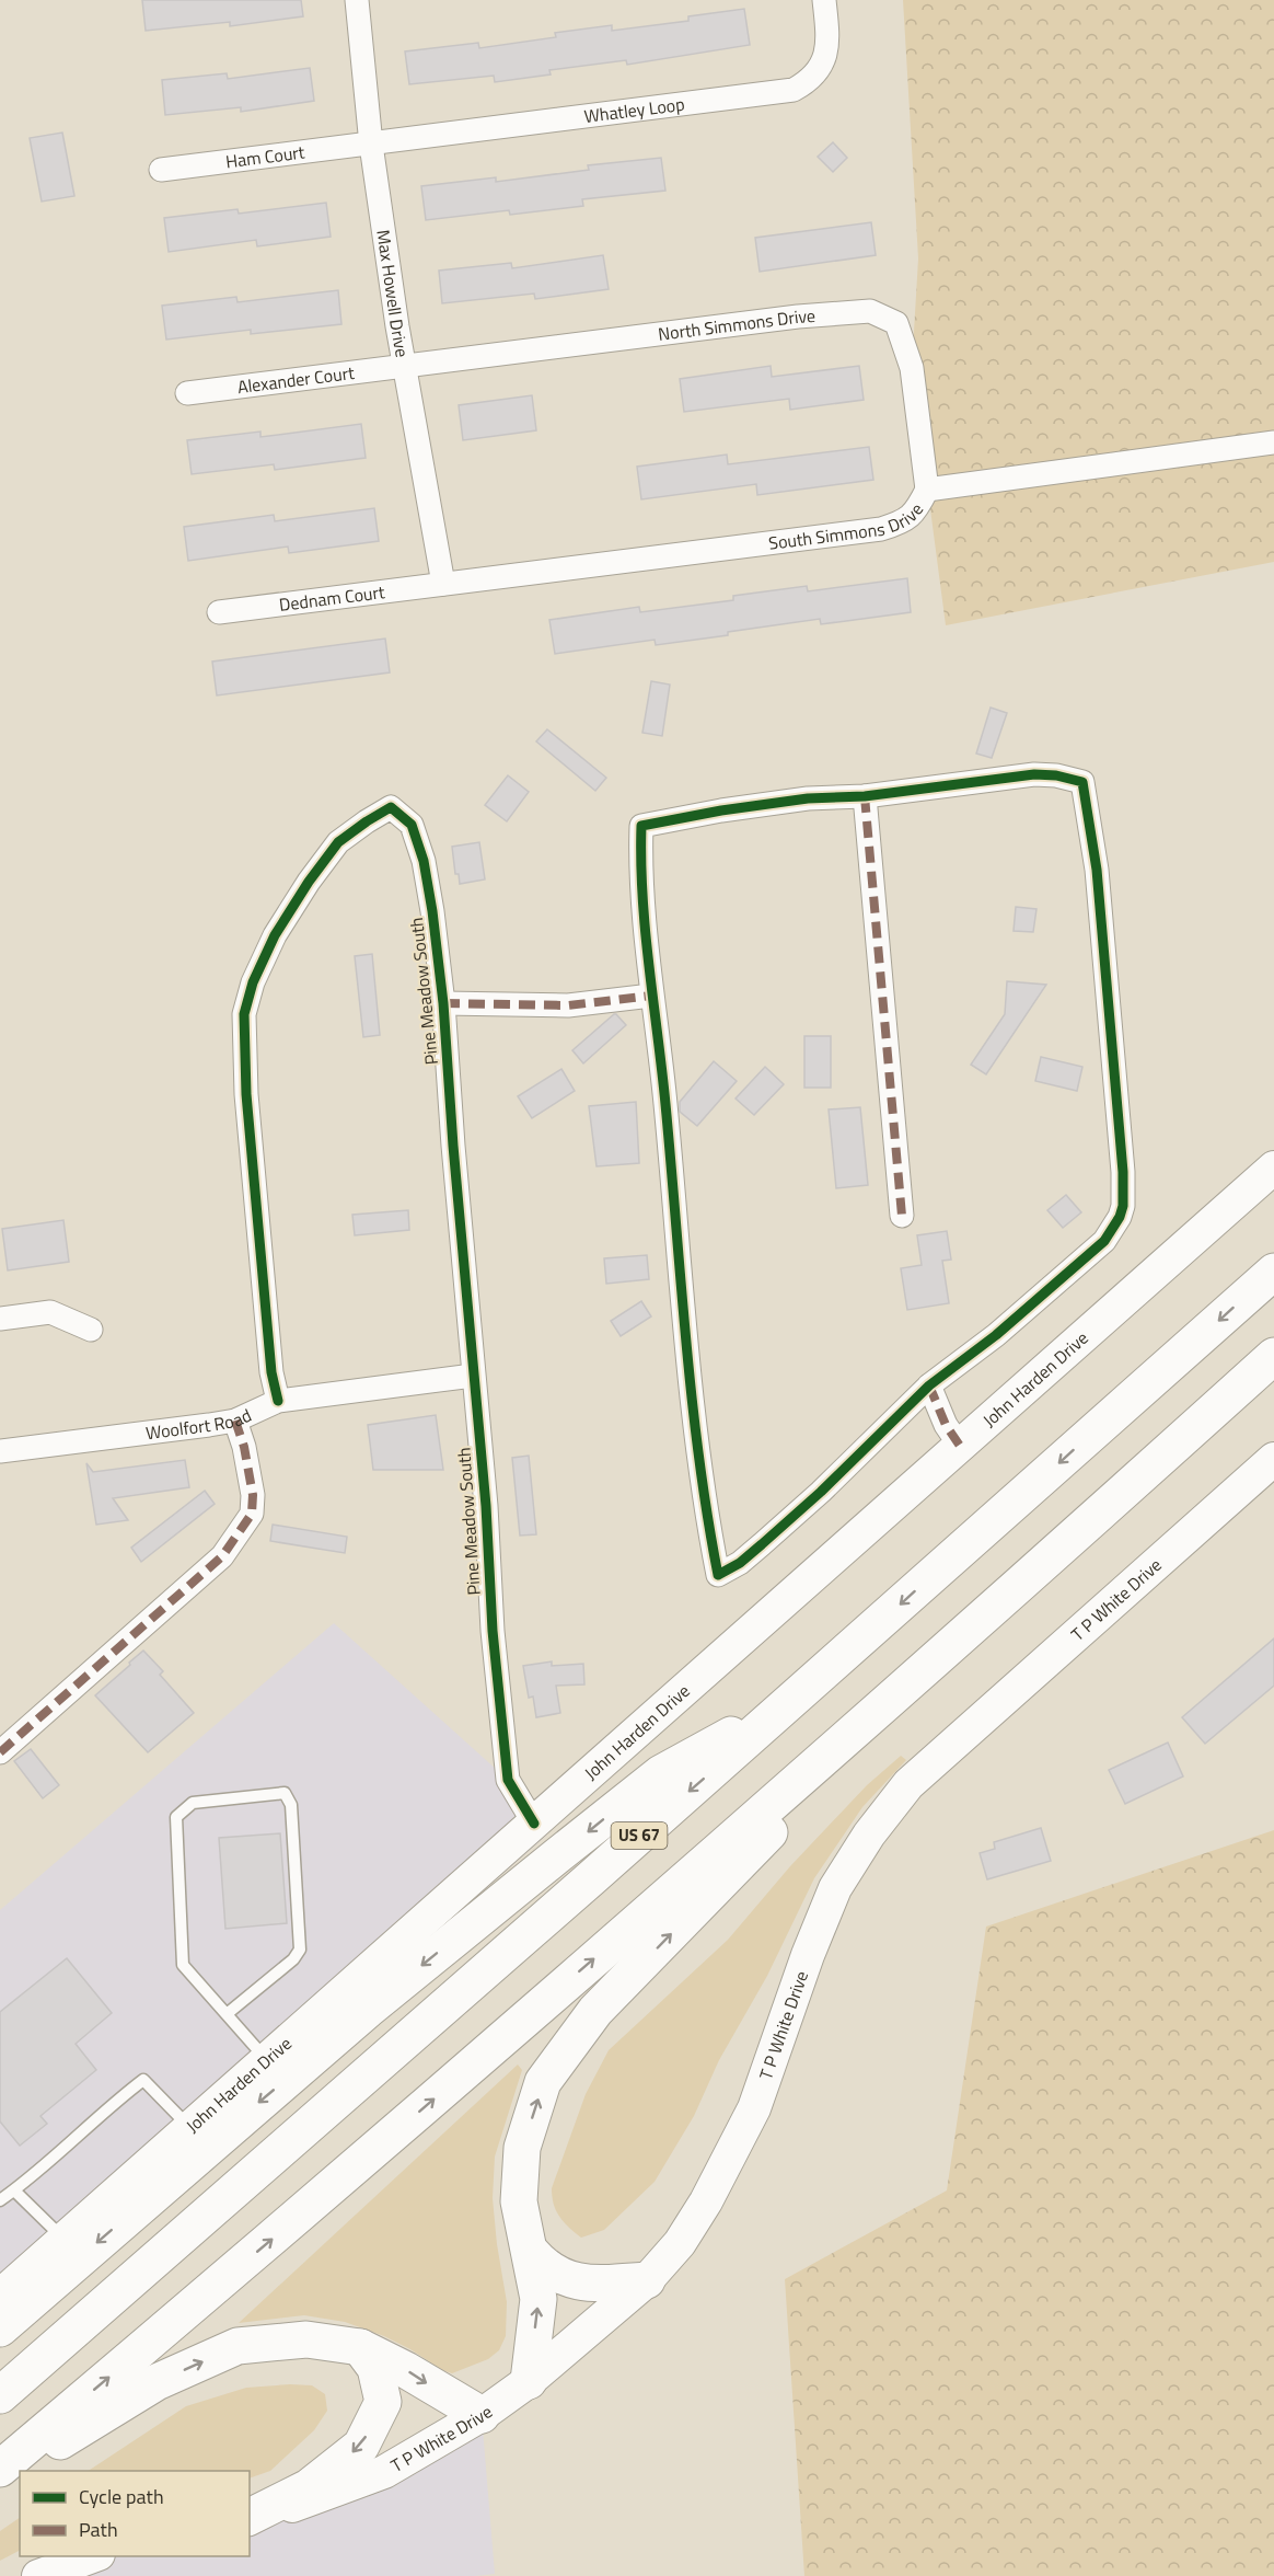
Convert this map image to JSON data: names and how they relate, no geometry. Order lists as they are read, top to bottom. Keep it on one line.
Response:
{"streets":{"highway":["US 67"],"street":["Whatley Loop","Ham Court","Max Howell Drive","North Simmons Drive","Alexander Court","South Simmons Drive","Dednam Court","Pine Meadow South","John Harden Drive","Woolfort Road","T P White Drive"]},"crossings":[["Whatley Loop","Ham Court"],["Whatley Loop","Max Howell Drive"],["Ham Court","Max Howell Drive"],["Max Howell Drive","North Simmons Drive"],["Max Howell Drive","Alexander Court"],["Max Howell Drive","South Simmons Drive"],["Max Howell Drive","Dednam Court"],["North Simmons Drive","Alexander Court"],["North Simmons Drive","South Simmons Drive"],["South Simmons Drive","Dednam Court"],["Pine Meadow South","John Harden Drive"],["Pine Meadow South","Woolfort Road"]],"legend":["Cycle path","Path"]}
